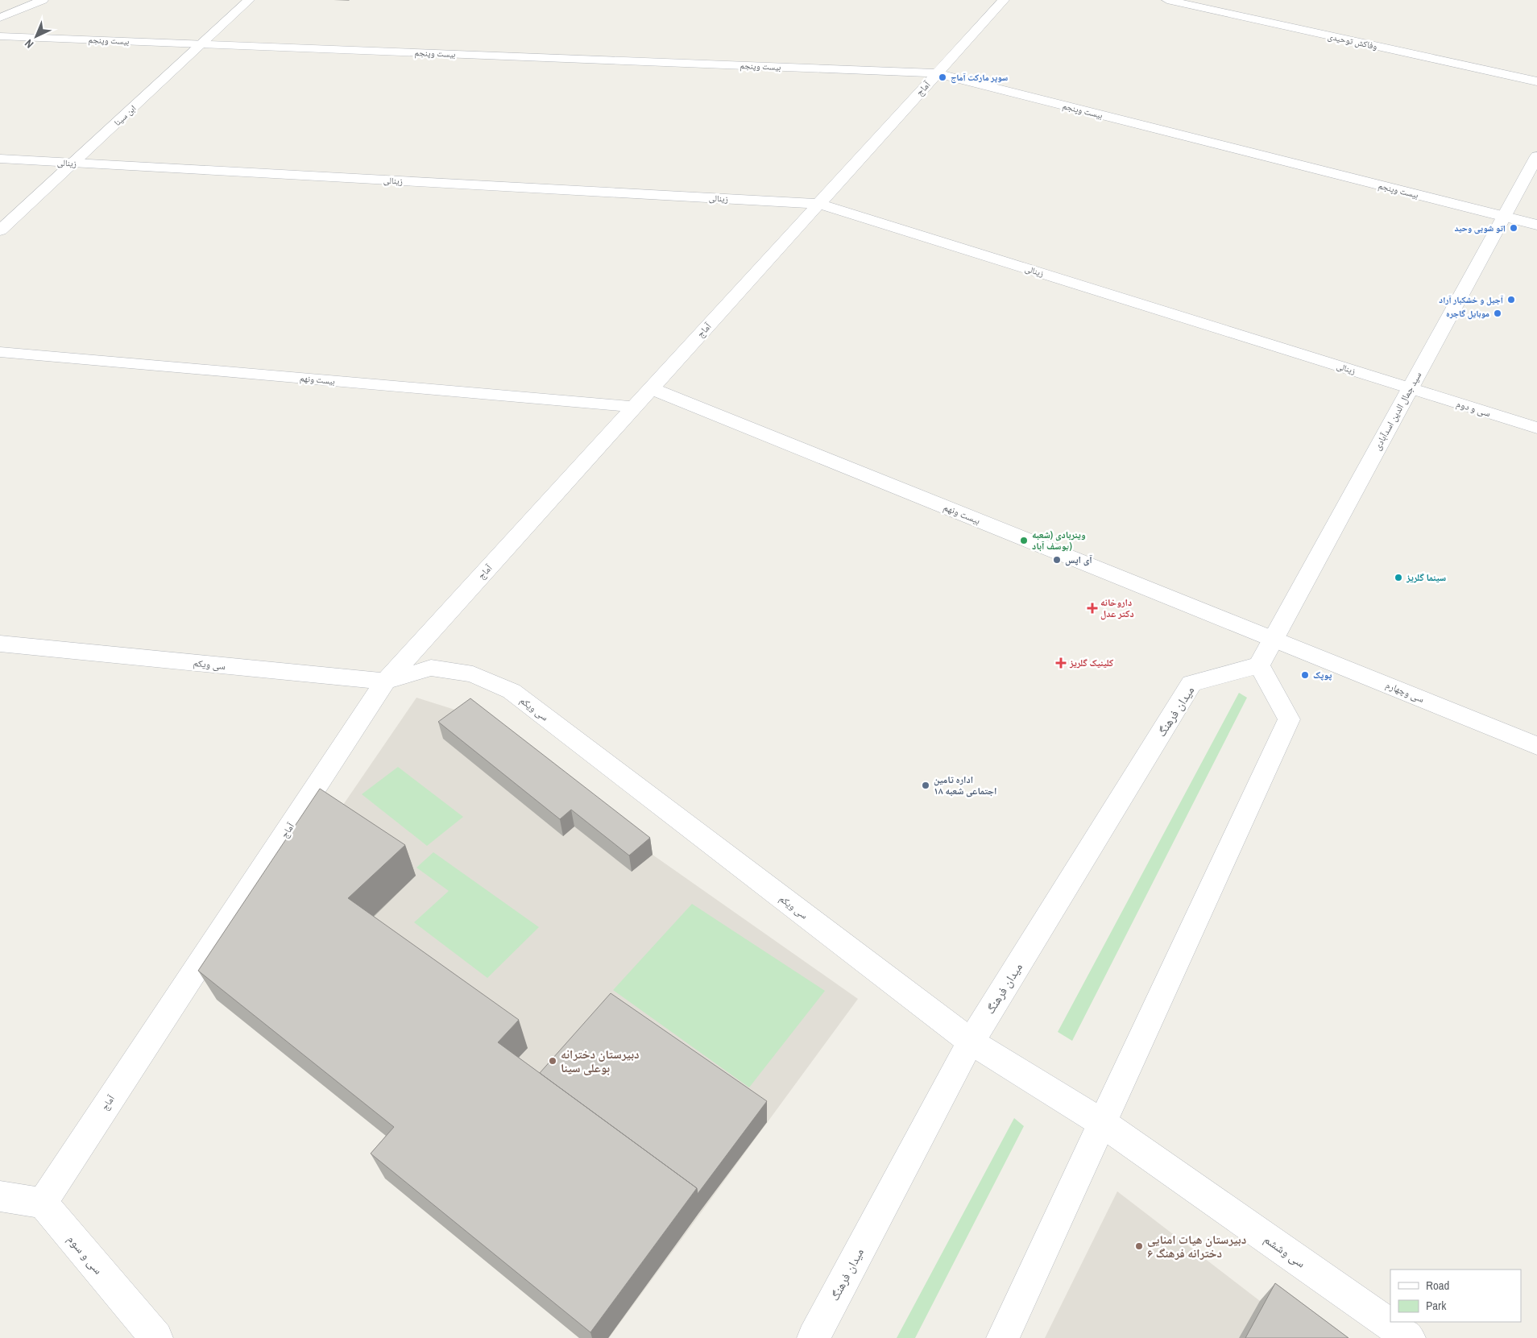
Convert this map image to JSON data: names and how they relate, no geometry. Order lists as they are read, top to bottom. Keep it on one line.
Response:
{"streets":{"street":["بیست وپنجم","وفاکش توحیدی","آماج","ابن سینا","زینالی","بیست ونهم","سی و دوم","سید جمال الدین اسدآبادی","سی ویکم","سی وچهارم","میدان فرهنگ","سی وششم","سی و سوم"]},"crossings":[["بیست وپنجم","آماج"],["بیست وپنجم","ابن سینا"],["بیست وپنجم","سید جمال الدین اسدآبادی"],["آماج","زینالی"],["آماج","بیست ونهم"],["آماج","سی ویکم"],["آماج","سی و سوم"],["ابن سینا","زینالی"],["زینالی","سی و دوم"],["زینالی","سید جمال الدین اسدآبادی"],["بیست ونهم","سید جمال الدین اسدآبادی"],["بیست ونهم","سی وچهارم"],["سی و دوم","سید جمال الدین اسدآبادی"],["سید جمال الدین اسدآبادی","سی وچهارم"],["سید جمال الدین اسدآبادی","میدان فرهنگ"],["سی ویکم","میدان فرهنگ"],["سی ویکم","سی وششم"]],"places":{"other":["سوپر مارکت آماج","اتو شویی وحید","آجیل و خشکبار آراد","موبایل گاجره","وینربادی (شعبه یوسف آباد)","آی اپس","سینما گلریز","پوپک","اداره تامین اجتماعی شعبه ۱۸","دبیرستان دخترانه بوعلی سینا","دبیرستان هیات امنایی دخترانه فرهنگ ۶"],"health":["داروخانه دکتر عدل","کلینیک گلریز"]},"legend":["Road","Park"],"north":"bottom left"}
